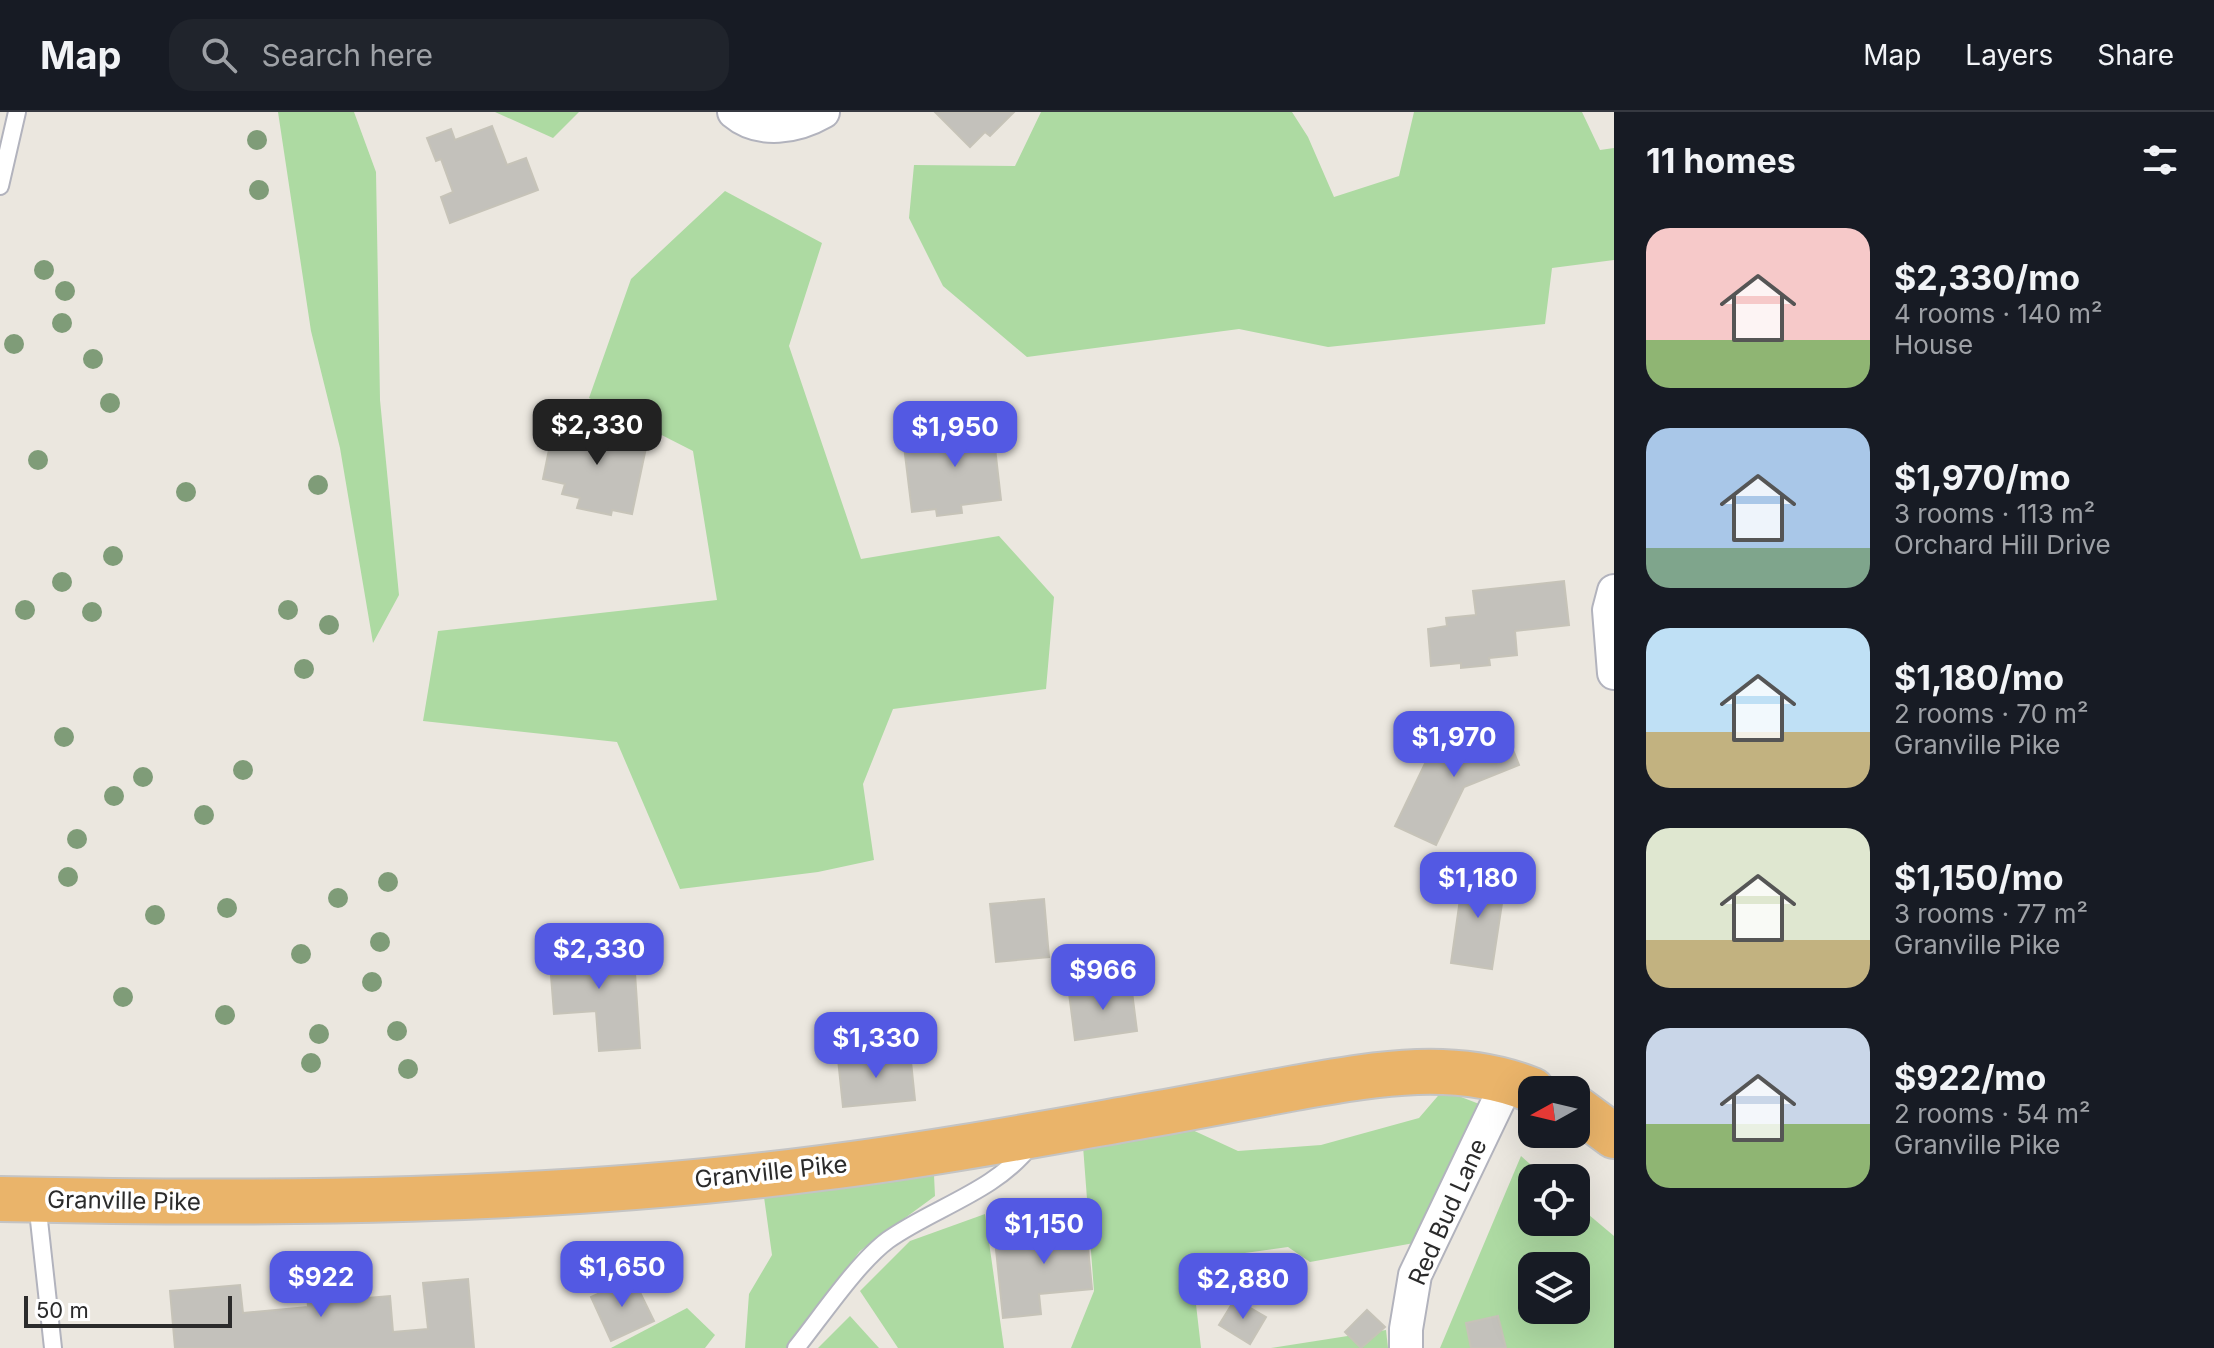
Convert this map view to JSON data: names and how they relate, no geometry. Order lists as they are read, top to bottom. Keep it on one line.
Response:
{"streets":{"highway":["Granville Pike"],"street":["Red Bud Lane"]},"scale_bar":"50 m","north":"left","page":{"header":"Map","search":"Search here","nav":["Map","Layers","Share"],"heading":"11 homes","list":[{"name":"$2,330/mo","note":"4 rooms · 140 m² · House"},{"name":"$1,970/mo","note":"3 rooms · 113 m² · Orchard Hill Drive"},{"name":"$1,180/mo","note":"2 rooms · 70 m² · Granville Pike"},{"name":"$1,150/mo","note":"3 rooms · 77 m² · Granville Pike"},{"name":"$922/mo","note":"2 rooms · 54 m² · Granville Pike"}],"price":["$2,330","$1,950","$1,970","$1,180","$2,330","$966","$1,330","$1,150","$1,650","$922","$2,880"],"scale":"50 m"}}
